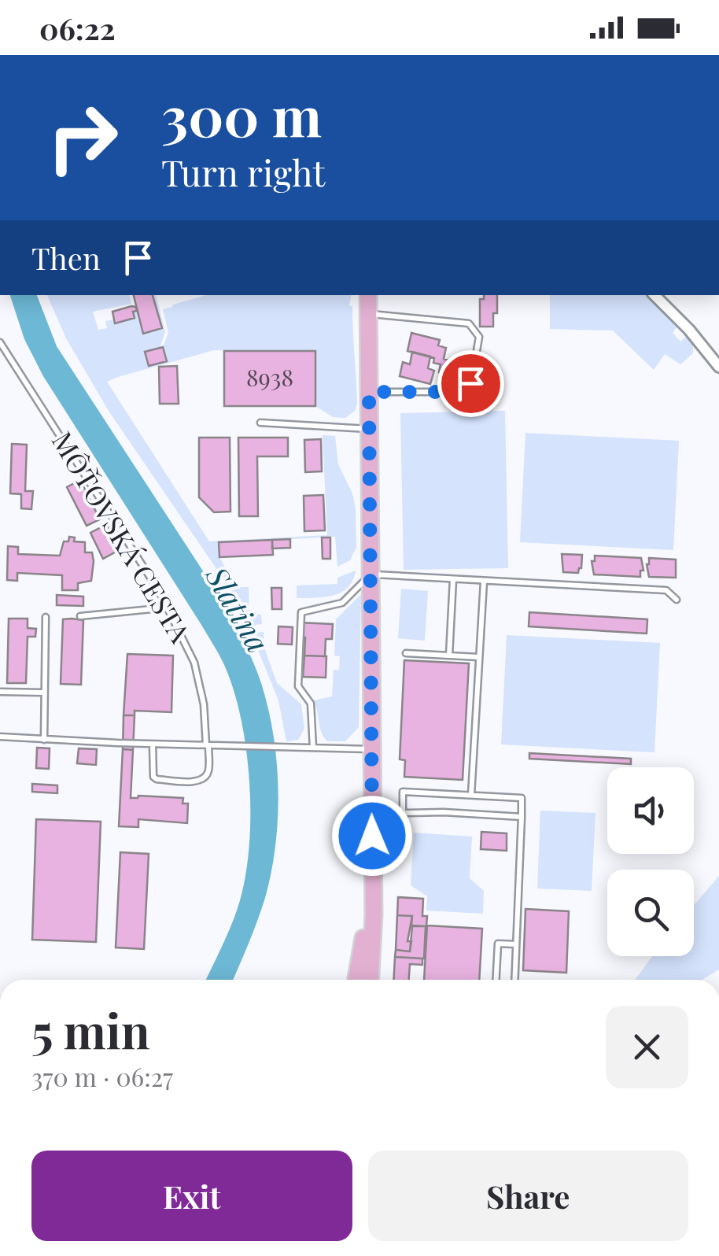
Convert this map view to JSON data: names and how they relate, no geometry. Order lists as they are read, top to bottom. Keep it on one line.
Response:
{"streets":{"lane":["MÔŤOVSKÁ CESTA"]},"water":["Slatina"],"house_numbers":["8938"],"page":{"status":"06:22","turn":["300 m","Turn right"],"then":"Then","heading":["5 min","370 m · 06:27"],"buttons":["Exit","Share"]}}
